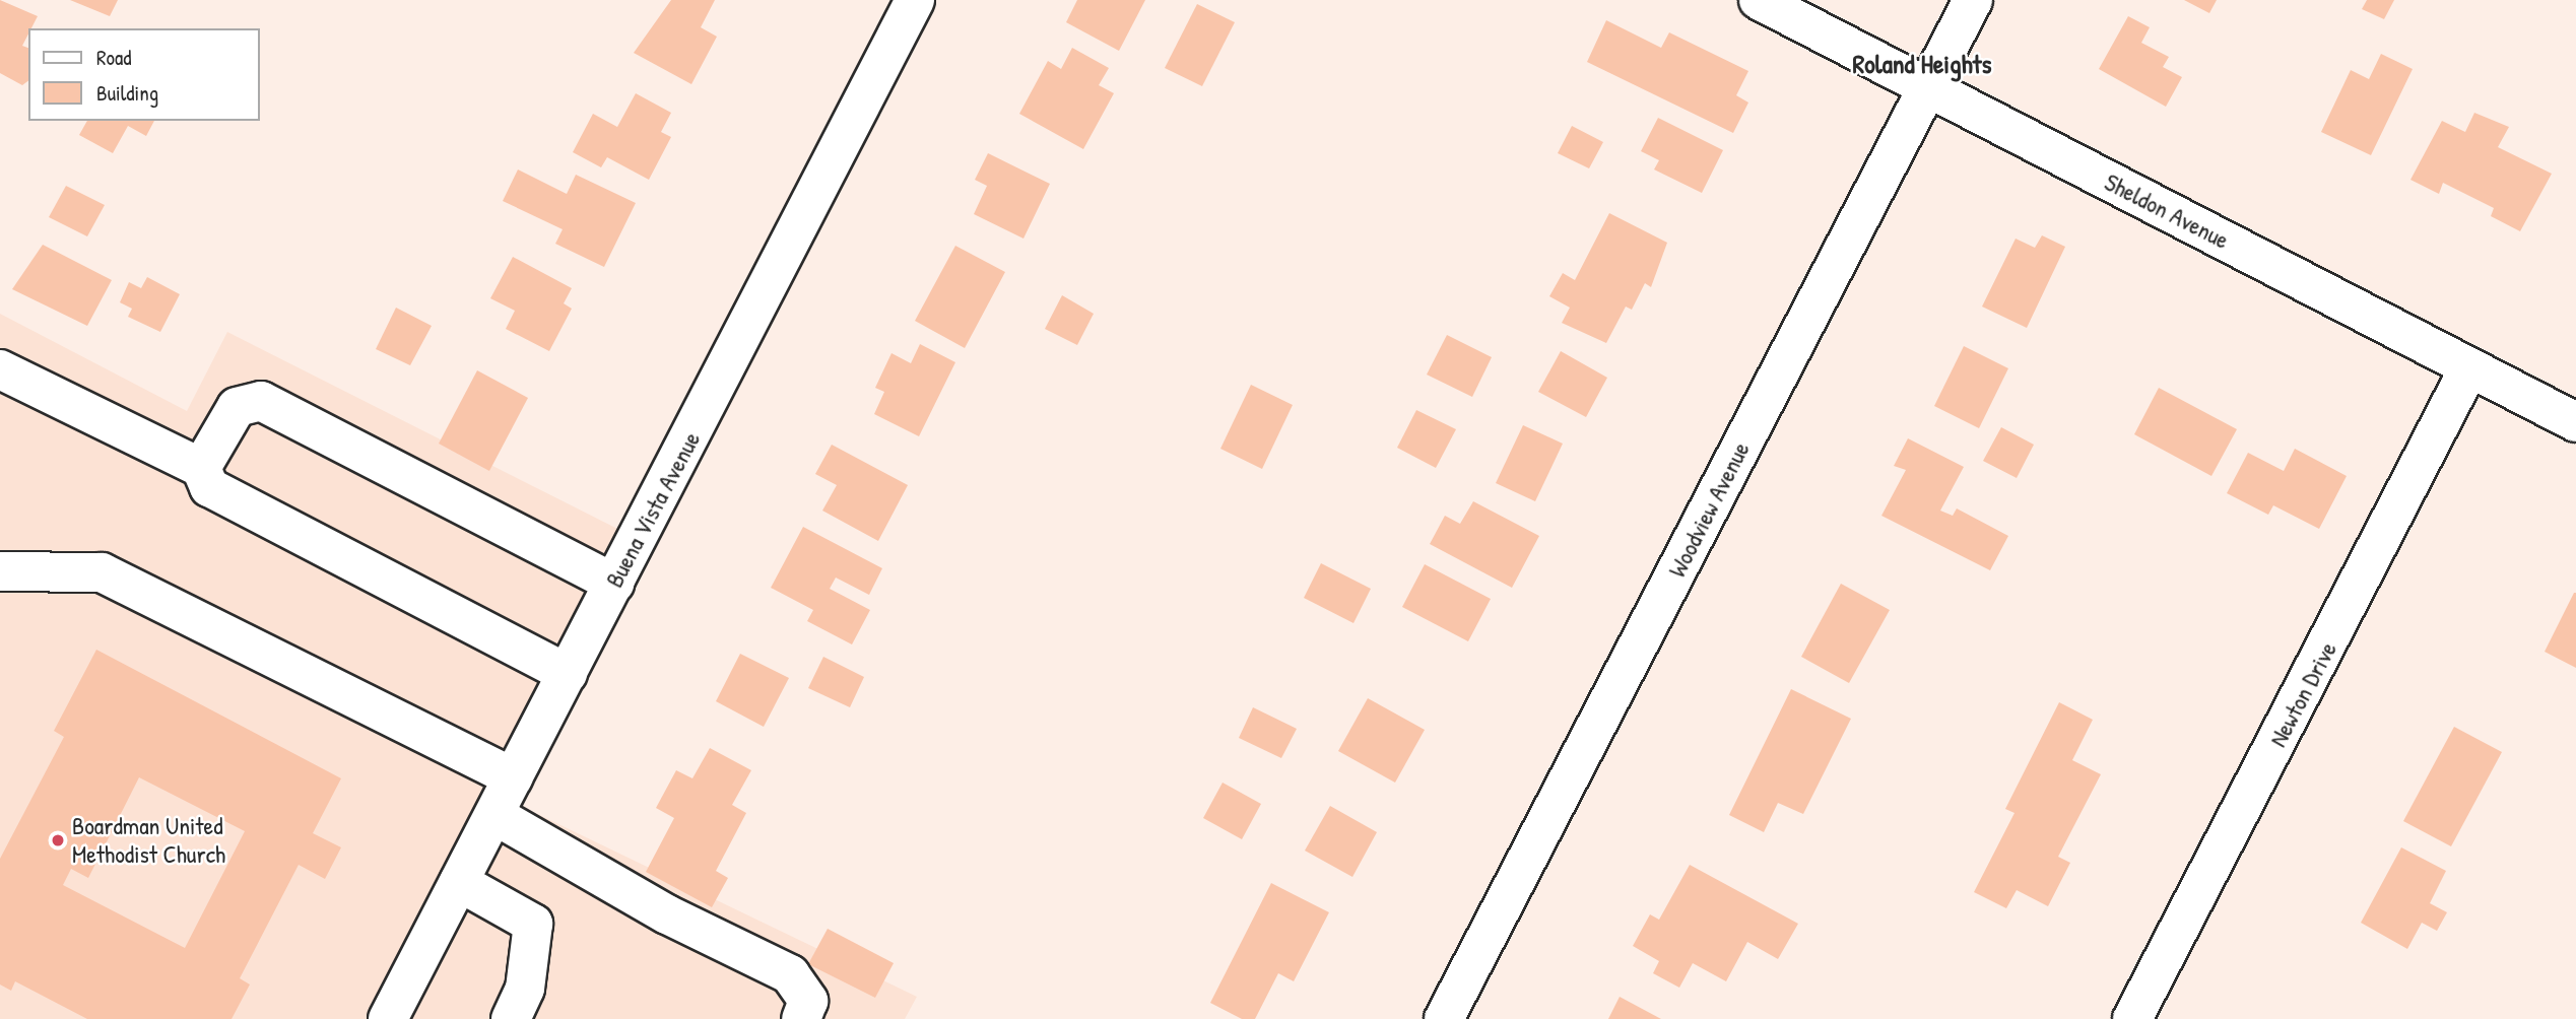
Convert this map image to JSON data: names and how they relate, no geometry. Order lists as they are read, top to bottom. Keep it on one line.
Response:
{"streets":{"street":["Sheldon Avenue","Buena Vista Avenue","Woodview Avenue","Newton Drive"]},"crossings":[["Sheldon Avenue","Woodview Avenue"],["Sheldon Avenue","Newton Drive"]],"districts":["Roland Heights"],"places":["Boardman United Methodist Church"],"legend":["Road","Building"]}
